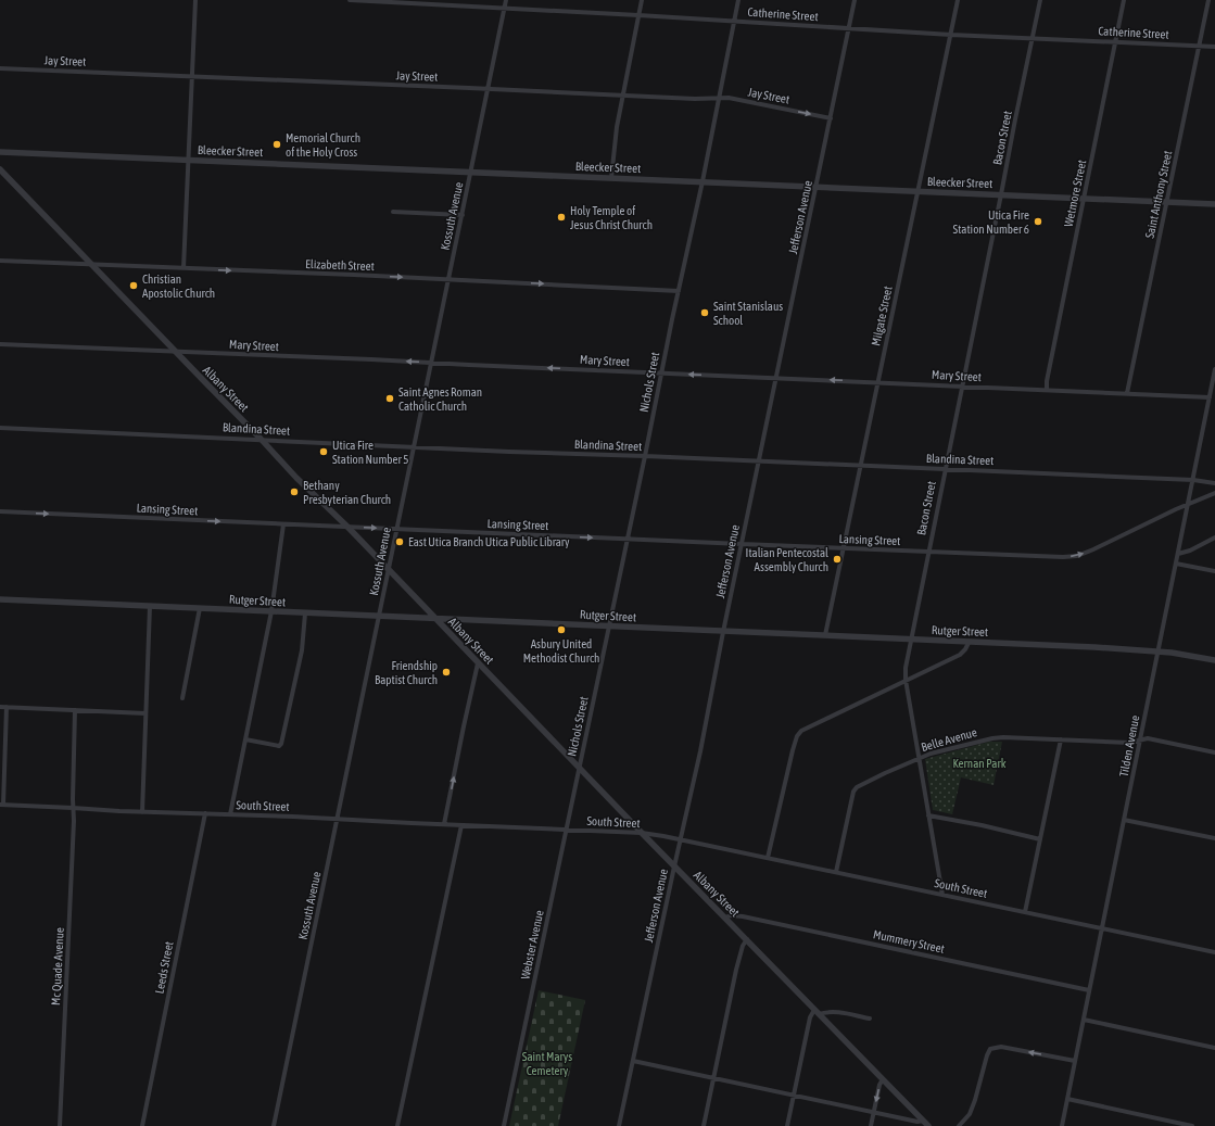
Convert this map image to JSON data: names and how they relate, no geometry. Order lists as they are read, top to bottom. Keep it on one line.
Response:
{"streets":{"street":["Catherine Street","Jay Street","Bacon Street","Bleecker Street","Wetmore Street","Saint Anthony Street","Kossuth Avenue","Jefferson Avenue","Elizabeth Street","Milgate Street","Mary Street","Nichols Street","Albany Street","Blandina Street","Lansing Street","Rutger Street","Belle Avenue","Tilden Avenue","South Street","Mummery Street","Webster Avenue","Mc Quade Avenue","Leeds Street"]},"crossings":[["Catherine Street","Bacon Street"],["Catherine Street","Wetmore Street"],["Catherine Street","Saint Anthony Street"],["Catherine Street","Kossuth Avenue"],["Catherine Street","Jefferson Avenue"],["Catherine Street","Milgate Street"],["Catherine Street","Nichols Street"],["Jay Street","Kossuth Avenue"],["Jay Street","Jefferson Avenue"],["Jay Street","Nichols Street"],["Bacon Street","Bleecker Street"],["Bacon Street","Mary Street"],["Bacon Street","Blandina Street"],["Bacon Street","Lansing Street"],["Bacon Street","Rutger Street"],["Bacon Street","Belle Avenue"],["Bacon Street","South Street"],["Bleecker Street","Wetmore Street"],["Bleecker Street","Saint Anthony Street"],["Bleecker Street","Kossuth Avenue"],["Bleecker Street","Jefferson Avenue"],["Bleecker Street","Milgate Street"],["Bleecker Street","Nichols Street"],["Wetmore Street","Mary Street"],["Saint Anthony Street","Mary Street"],["Kossuth Avenue","Elizabeth Street"],["Kossuth Avenue","Mary Street"],["Kossuth Avenue","Albany Street"],["Kossuth Avenue","Blandina Street"],["Kossuth Avenue","Lansing Street"],["Kossuth Avenue","Rutger Street"],["Kossuth Avenue","South Street"],["Jefferson Avenue","Mary Street"],["Jefferson Avenue","Albany Street"],["Jefferson Avenue","Blandina Street"],["Jefferson Avenue","Lansing Street"],["Jefferson Avenue","Rutger Street"],["Jefferson Avenue","South Street"],["Elizabeth Street","Nichols Street"],["Elizabeth Street","Albany Street"],["Milgate Street","Mary Street"],["Milgate Street","Blandina Street"],["Milgate Street","Lansing Street"],["Milgate Street","Rutger Street"],["Mary Street","Nichols Street"],["Mary Street","Albany Street"],["Mary Street","Tilden Avenue"],["Nichols Street","Albany Street"],["Nichols Street","Blandina Street"],["Nichols Street","Lansing Street"],["Nichols Street","Rutger Street"],["Nichols Street","Webster Avenue"],["Albany Street","Blandina Street"],["Albany Street","Lansing Street"],["Albany Street","Rutger Street"],["Albany Street","South Street"],["Albany Street","Mummery Street"],["Albany Street","Webster Avenue"],["Blandina Street","Tilden Avenue"],["Lansing Street","Tilden Avenue"],["Rutger Street","Tilden Avenue"],["Belle Avenue","Tilden Avenue"],["Belle Avenue","South Street"],["Tilden Avenue","South Street"],["Tilden Avenue","Mummery Street"],["South Street","Webster Avenue"],["South Street","Mc Quade Avenue"],["South Street","Leeds Street"]],"one_way":["Elizabeth Street","Mary Street","Lansing Street"],"parks":["Kernan Park","Saint Marys Cemetery"],"places":["Memorial Church of the Holy Cross","Holy Temple of Jesus Christ Church","Utica Fire Station Number 6","Christian Apostolic Church","Saint Stanislaus School","Saint Agnes Roman Catholic Church","Utica Fire Station Number 5","Bethany Presbyterian Church","East Utica Branch Utica Public Library","Italian Pentecostal Assembly Church","Asbury United Methodist Church","Friendship Baptist Church"]}
